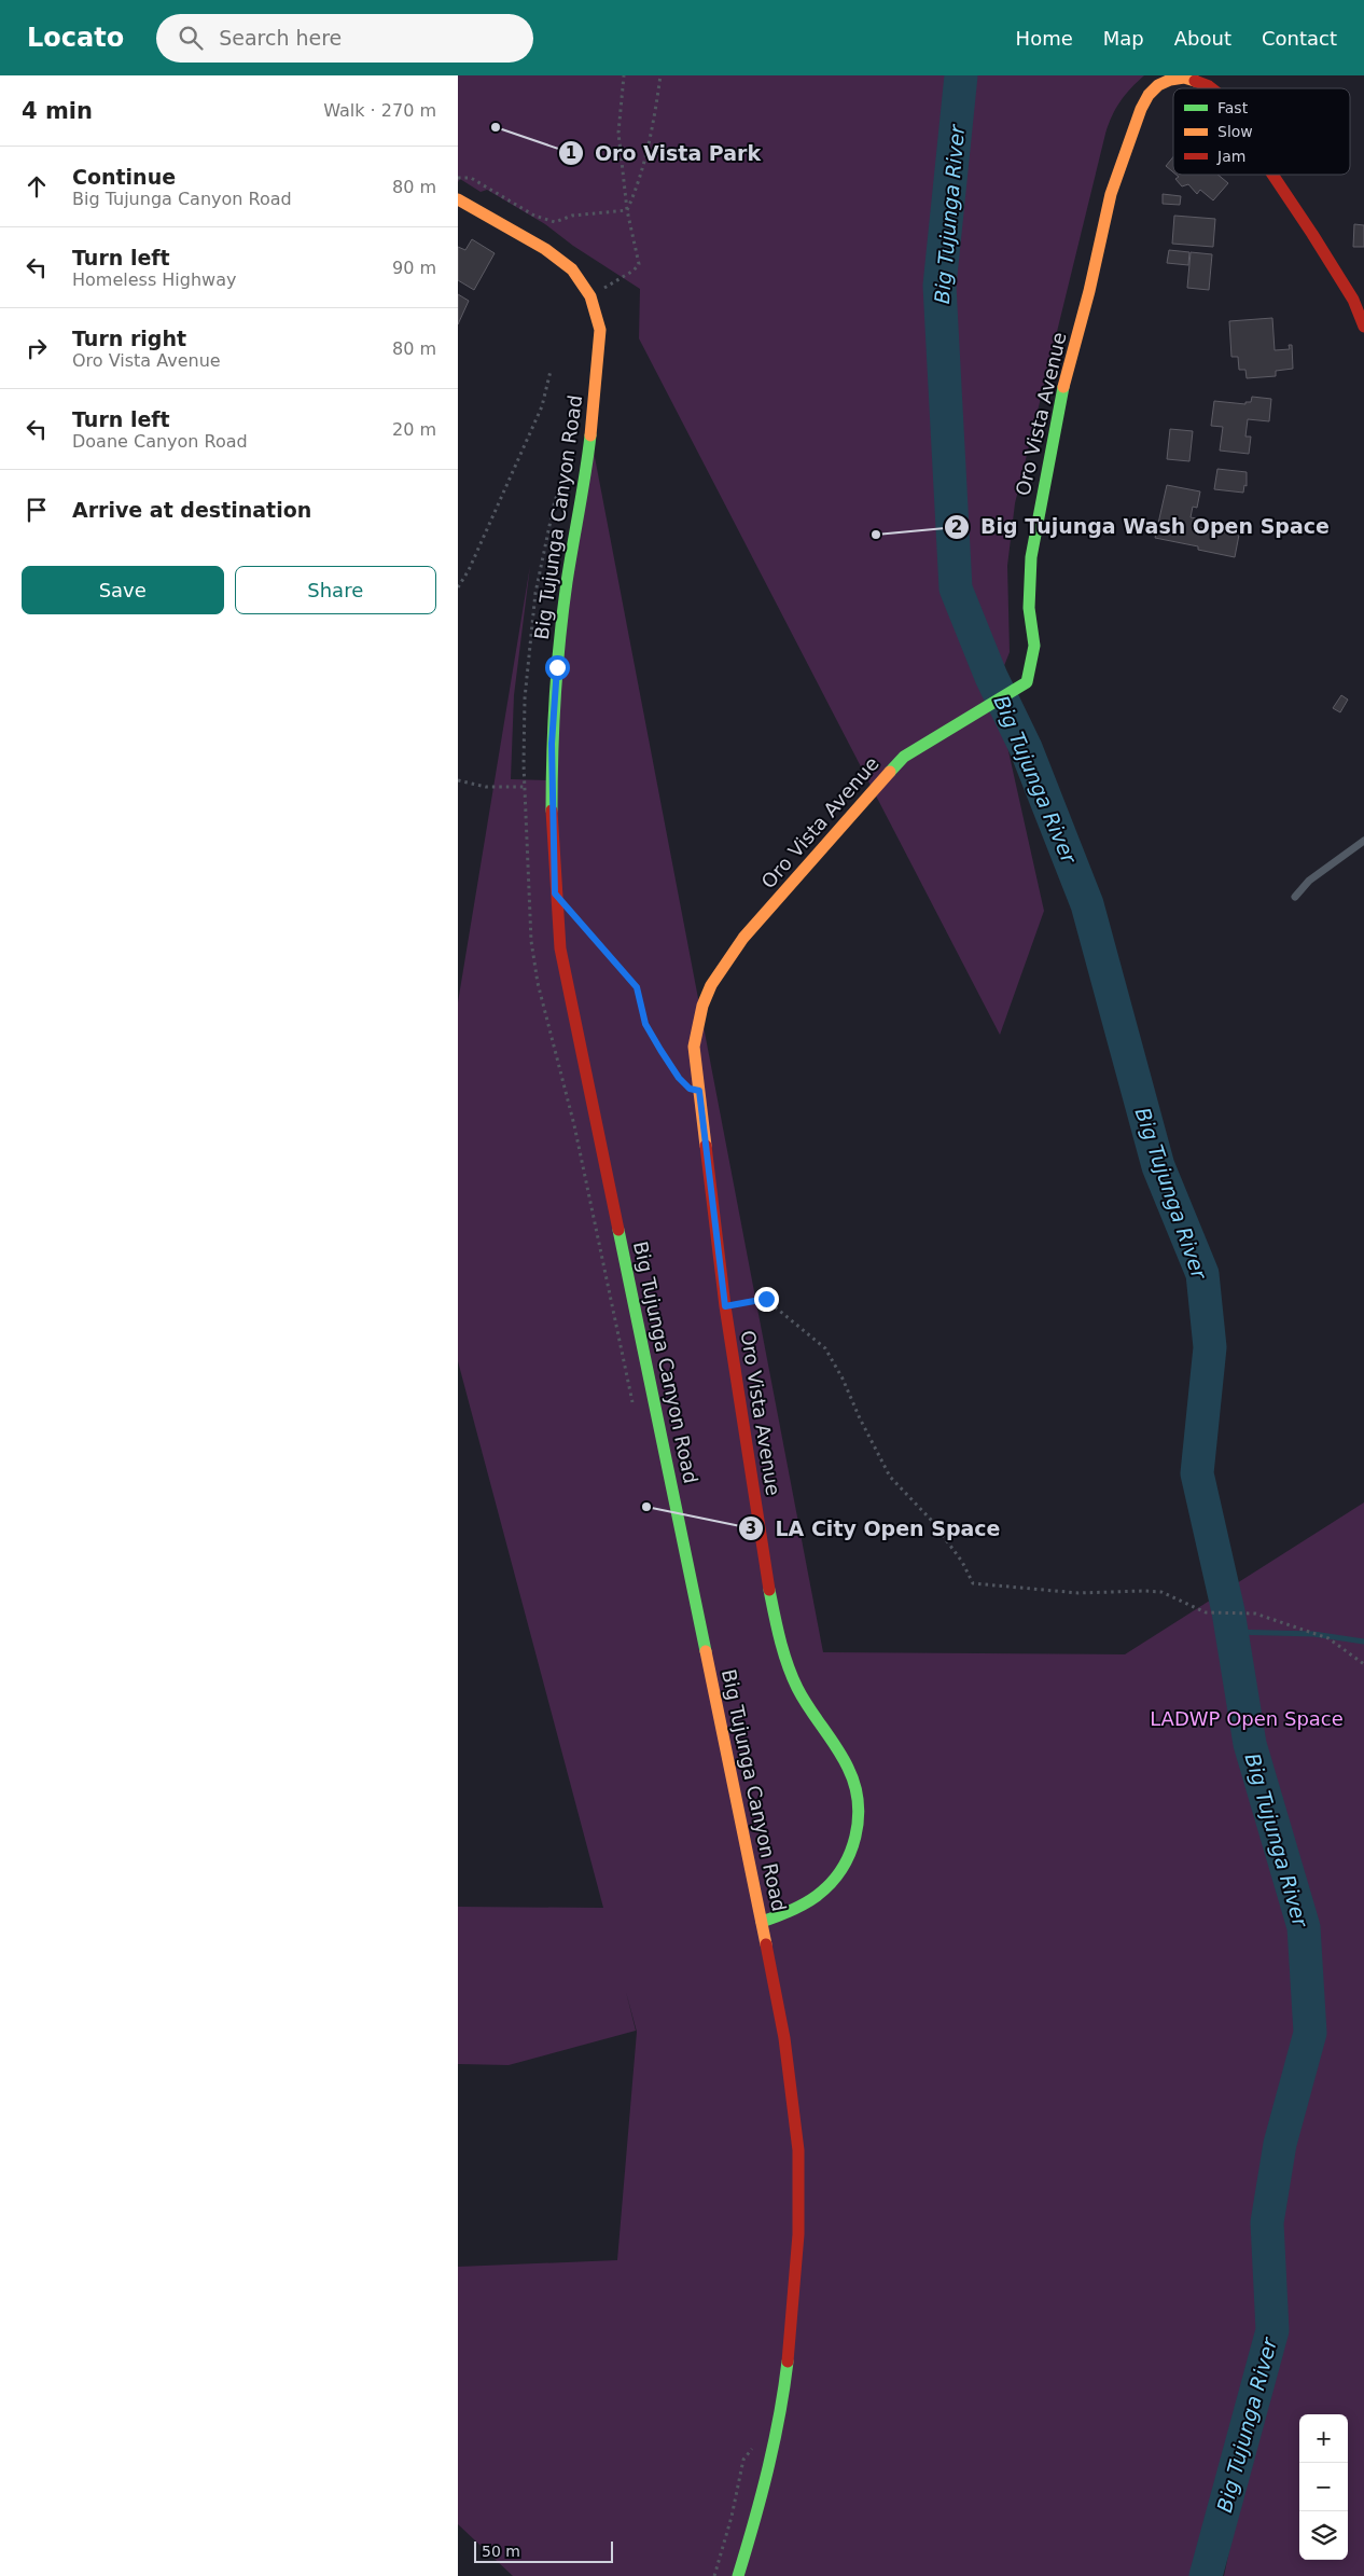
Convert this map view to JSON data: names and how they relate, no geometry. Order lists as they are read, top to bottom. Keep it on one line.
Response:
{"streets":{"street":["Oro Vista Avenue","Big Tujunga Canyon Road"]},"crossings":[["Oro Vista Avenue","Big Tujunga Canyon Road"]],"water":["Big Tujunga River"],"parks":["LADWP Open Space"],"places":["Oro Vista Park","Big Tujunga Wash Open Space","LA City Open Space"],"legend":["Fast","Slow","Jam"],"scale_bar":"50 m","page":{"header":"Locato","search":"Search here","nav":["Home","Map","About","Contact"],"heading":["4 min","Walk · 270 m"],"list":[["Continue","Big Tujunga Canyon Road","80 m"],["Turn left","Homeless Highway","90 m"],["Turn right","Oro Vista Avenue","80 m"],["Turn left","Doane Canyon Road","20 m"],"Arrive at destination"],"buttons":["Save","Share"],"map_buttons":["+","−"],"scale":"50 m"}}
